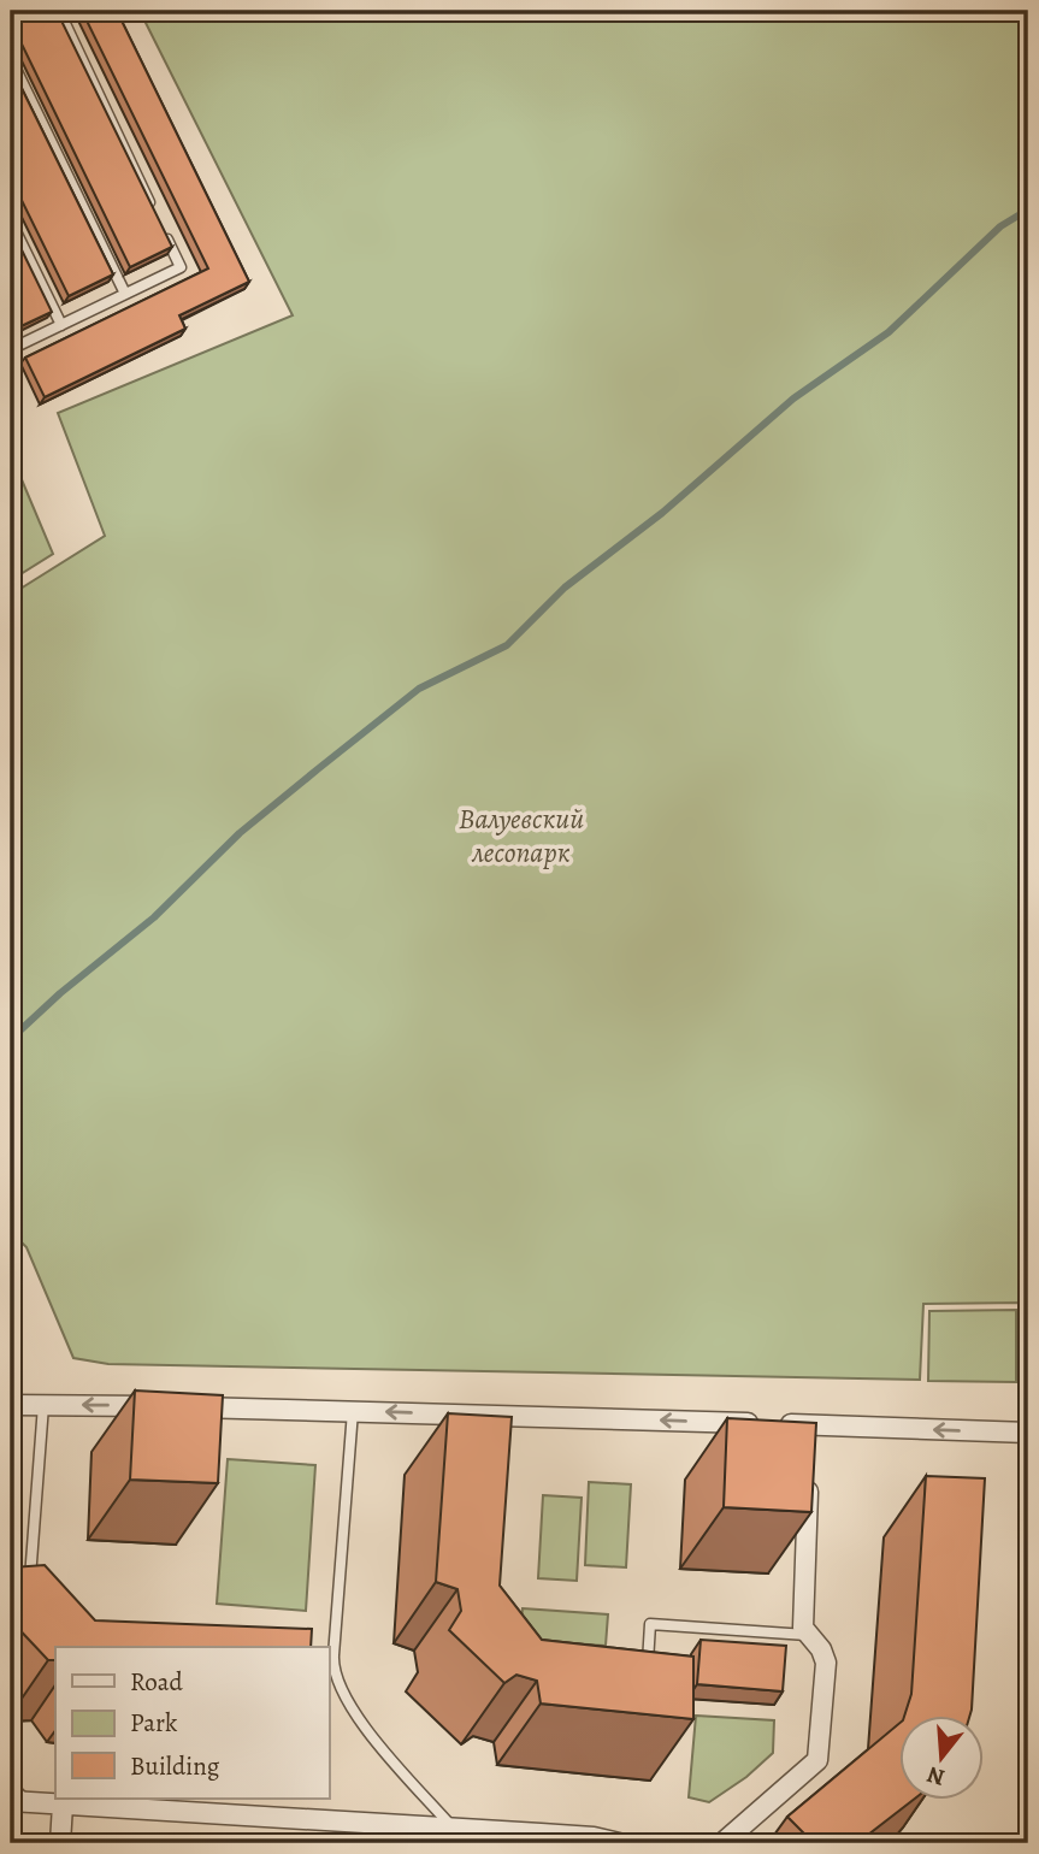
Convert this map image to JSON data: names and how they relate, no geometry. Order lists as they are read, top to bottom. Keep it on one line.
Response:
{"parks":["Валуевский лесопарк"],"legend":["Road","Park","Building"],"north":"bottom"}
